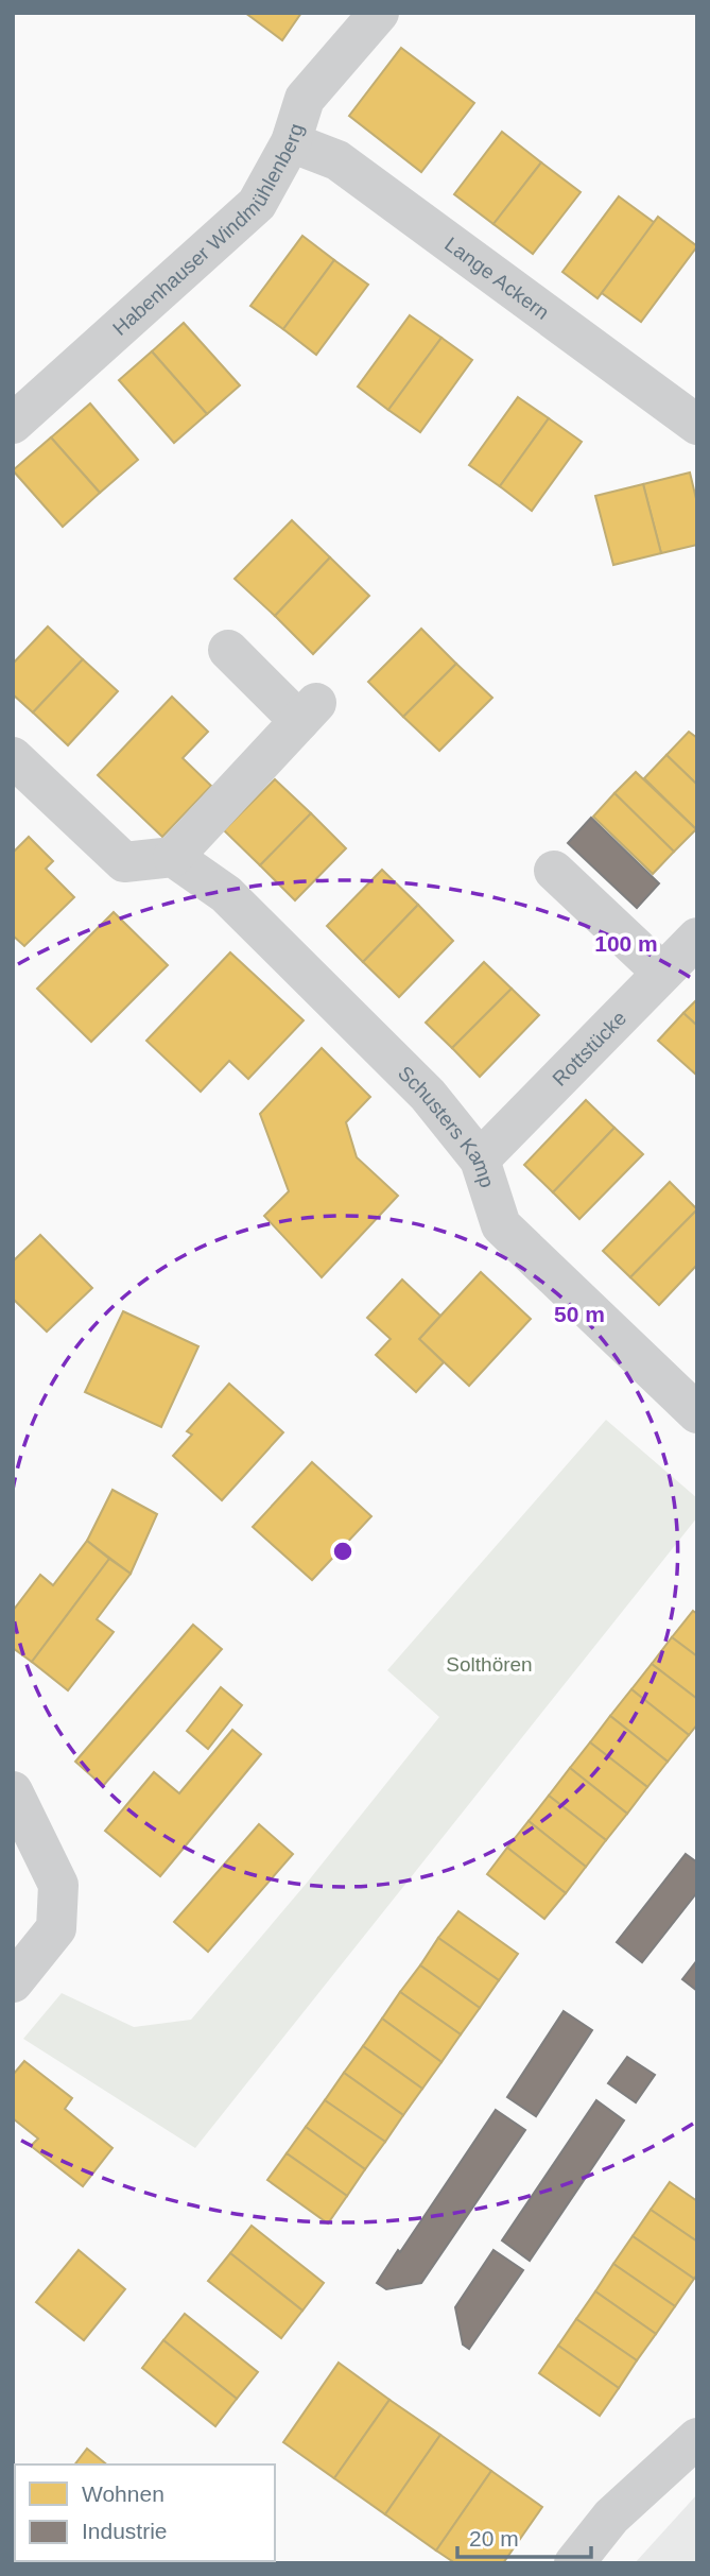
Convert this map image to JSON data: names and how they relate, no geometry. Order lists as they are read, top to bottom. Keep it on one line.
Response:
{"streets":{"street":["Habenhauser Windmühlenberg","Lange Ackern","Rottstücke","Schusters Kamp"]},"crossings":[["Habenhauser Windmühlenberg","Lange Ackern"],["Rottstücke","Schusters Kamp"]],"parks":["Solthören"],"legend":["Wohnen","Industrie"],"scale_bar":"20 m","rings":["100 m","50 m"]}
